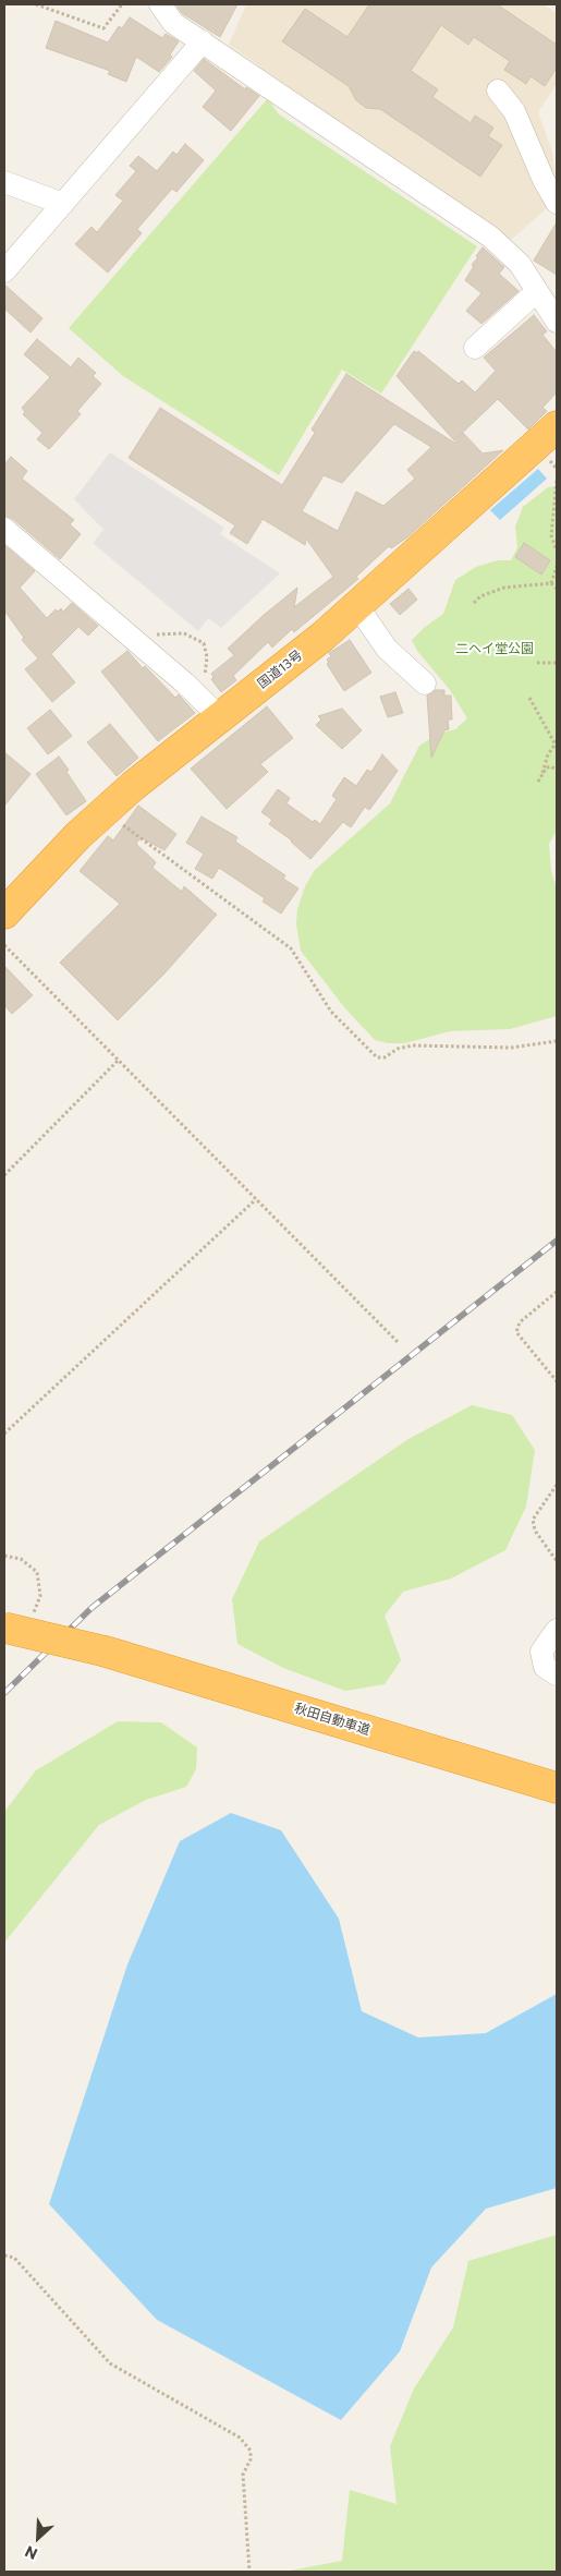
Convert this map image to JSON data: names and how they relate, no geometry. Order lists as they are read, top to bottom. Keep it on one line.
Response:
{"streets":{"highway":["国道13号","秋田自動車道"]},"parks":["二ヘイ堂公園"],"north":"bottom left"}
